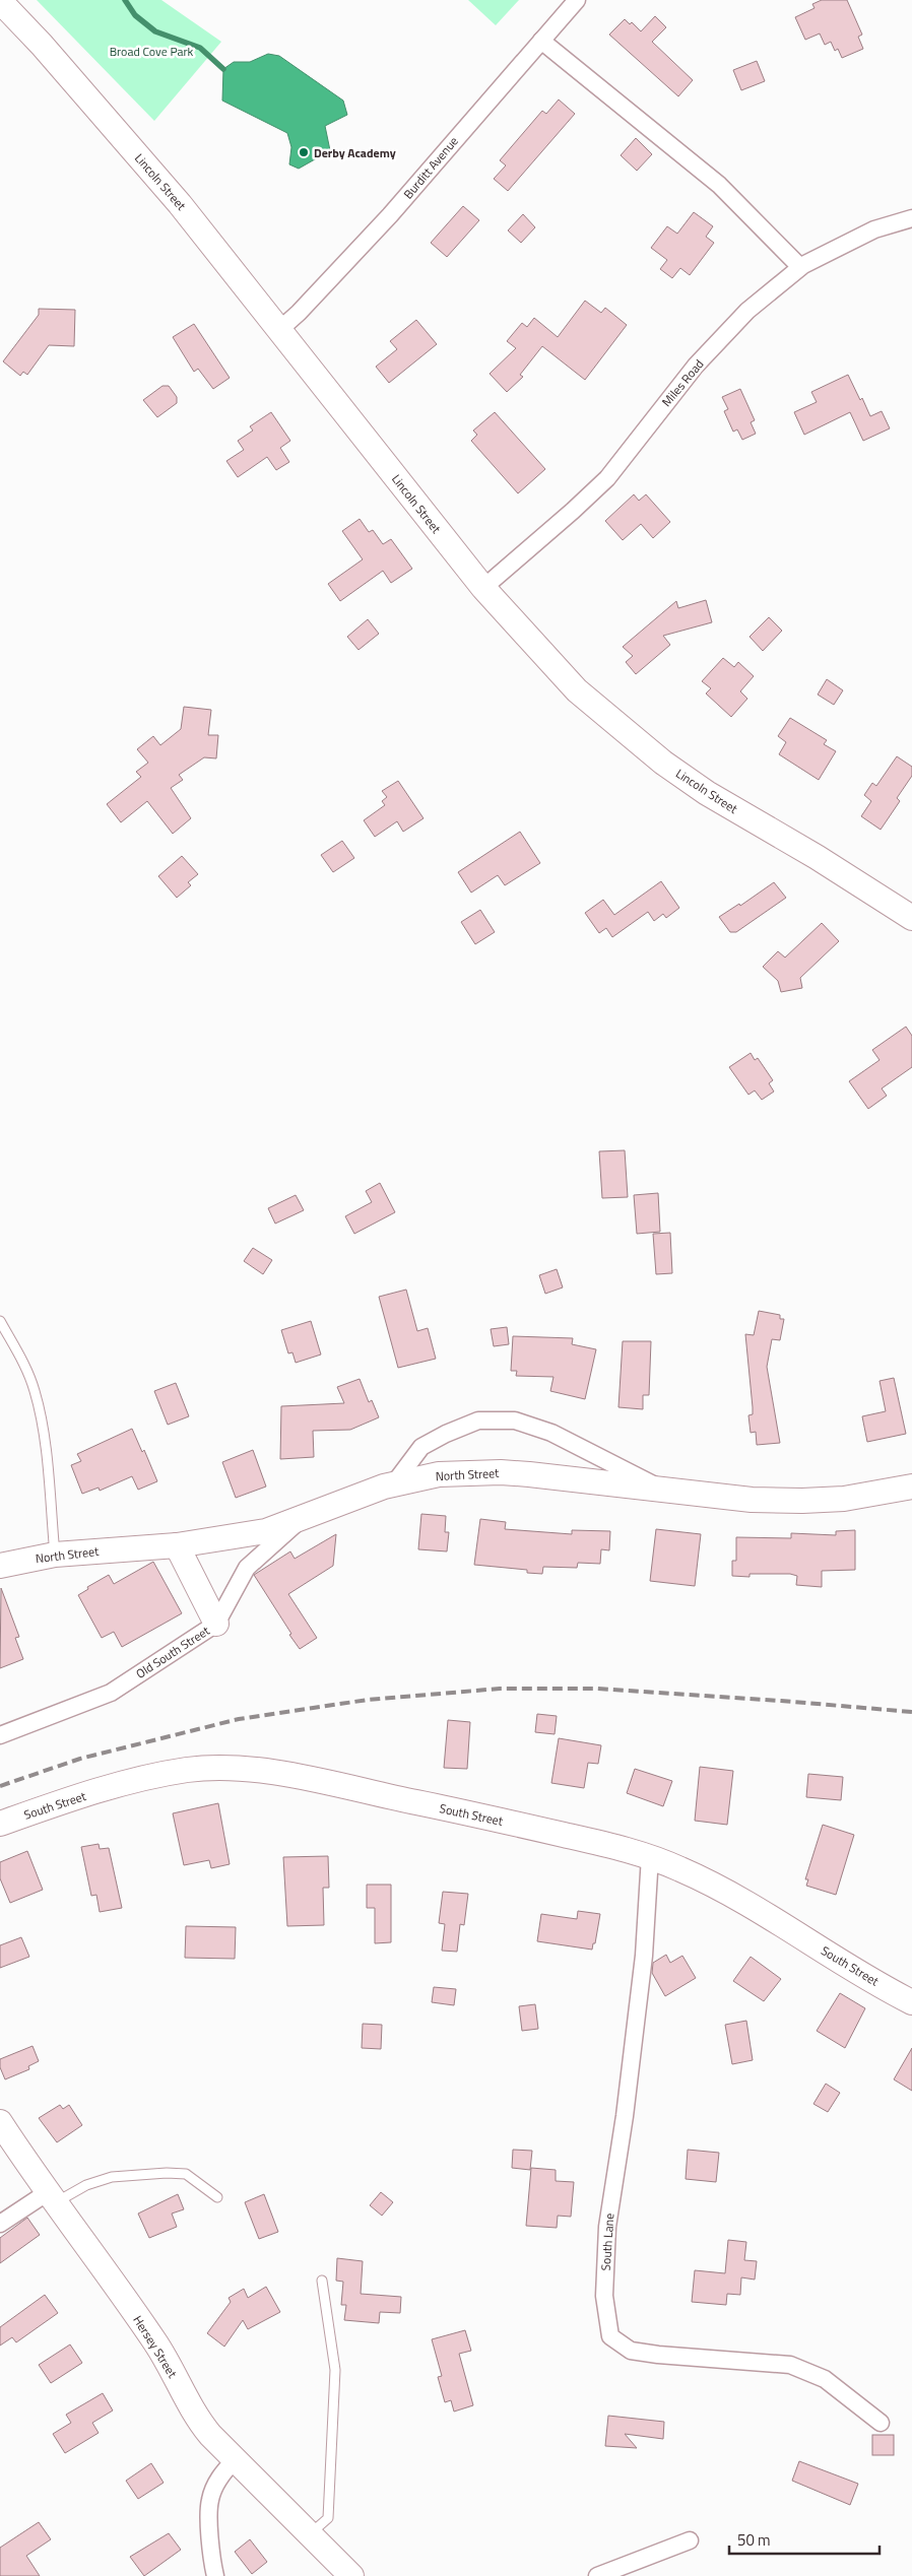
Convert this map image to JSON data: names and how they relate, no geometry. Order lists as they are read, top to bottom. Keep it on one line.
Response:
{"streets":{"main road":["Lincoln Street","North Street","South Street","Hersey Street"],"street":["Burditt Avenue","Miles Road","Old South Street","South Lane"]},"crossings":[["Burditt Avenue","Lincoln Street"],["Lincoln Street","Miles Road"],["North Street","Old South Street"],["South Street","South Lane"]],"parks":["Broad Cove Park"],"places":["Derby Academy"],"scale_bar":"50 m"}
